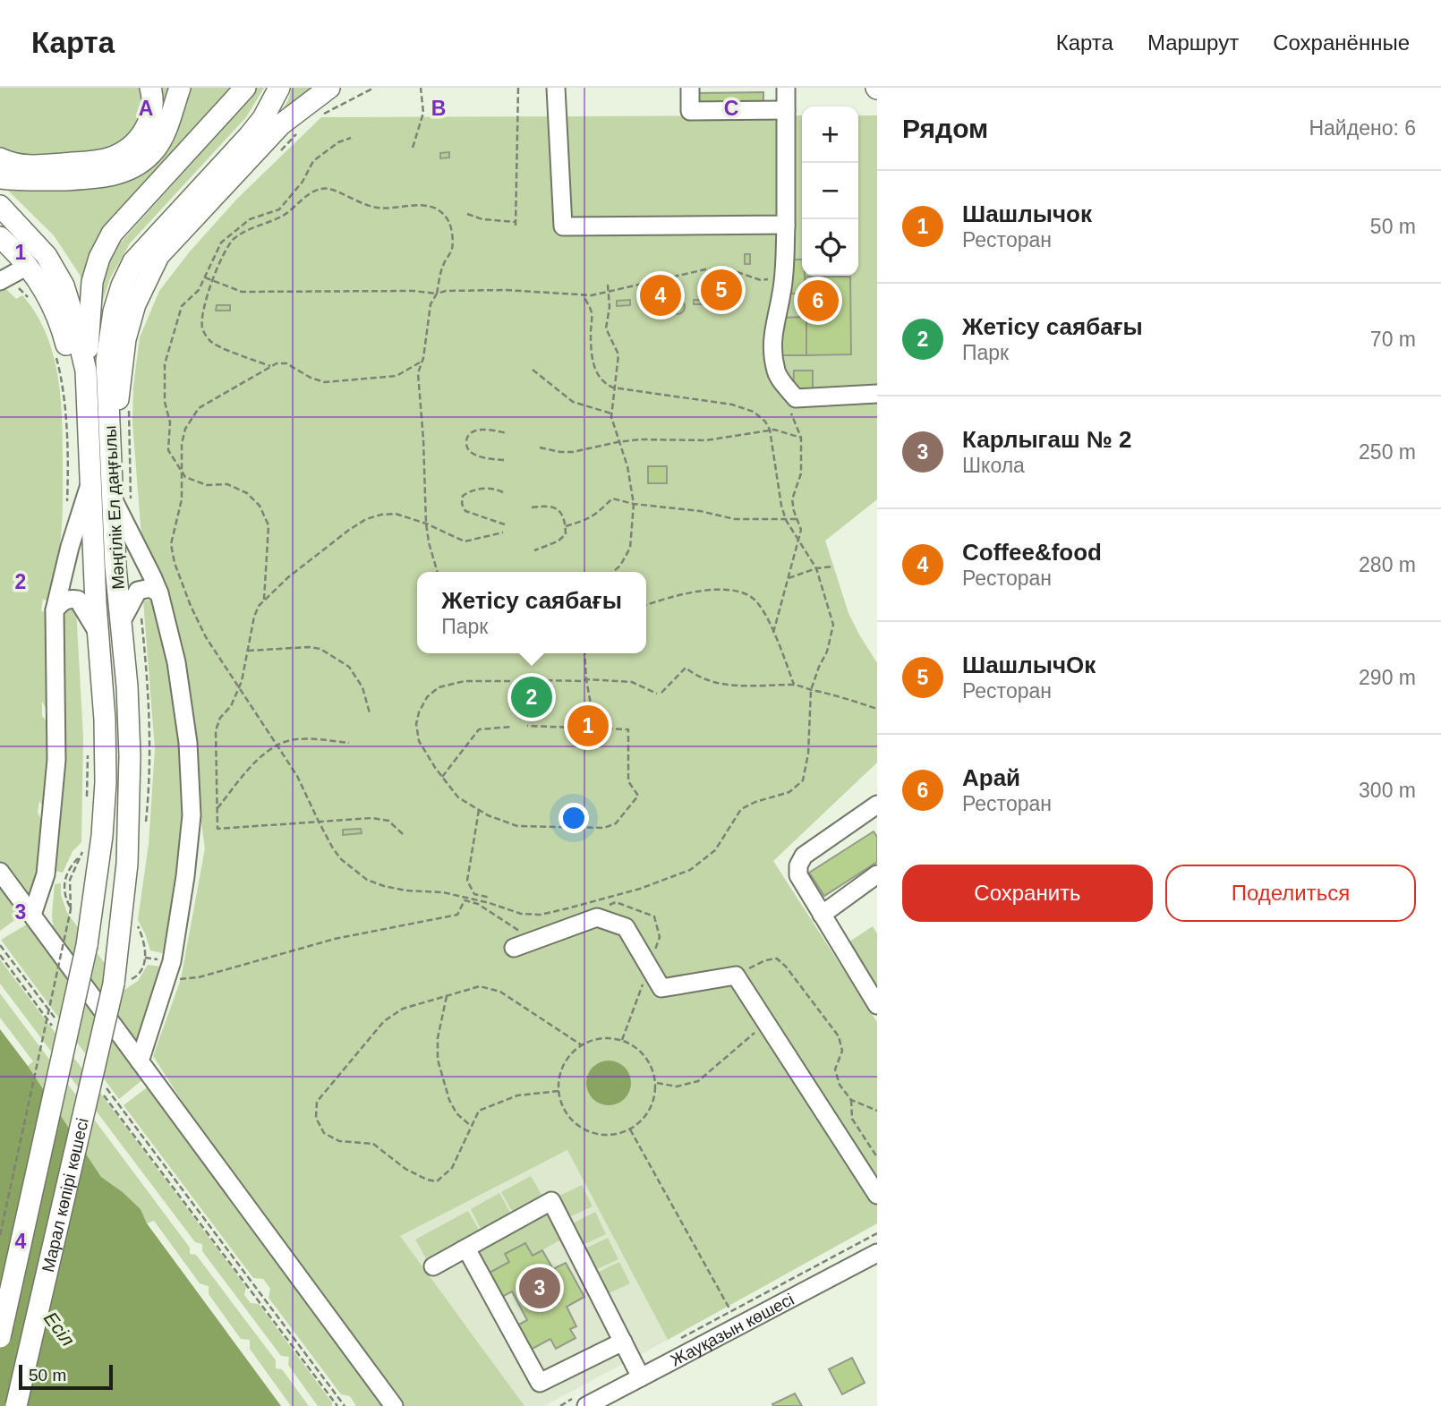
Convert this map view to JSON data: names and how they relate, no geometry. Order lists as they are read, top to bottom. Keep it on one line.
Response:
{"streets":{"main road":["Мәңгілік Ел даңғылы","Марал көпірі көшесі"],"street":["Жауқазын көшесі"]},"crossings":[["Мәңгілік Ел даңғылы","Марал көпірі көшесі"]],"water":["Есіл"],"scale_bar":"50 m","page":{"header":"Карта","nav":["Карта","Маршрут","Сохранённые"],"heading":["Рядом","Найдено: 6"],"map_buttons":["+","−"],"list":[{"mark":"1","name":"Шашлычок","note":"Ресторан","value":"50 m"},{"mark":"2","name":"Жетісу саябағы","note":"Парк","value":"70 m"},{"mark":"3","name":"Карлыгаш № 2","note":"Школа","value":"250 m"},{"mark":"4","name":"Coffee&food","note":"Ресторан","value":"280 m"},{"mark":"5","name":"ШашлычОк","note":"Ресторан","value":"290 m"},{"mark":"6","name":"Арай","note":"Ресторан","value":"300 m"}],"pins":["5","4","6","2","1","3"],"popup":["Жетісу саябағы","Парк"],"buttons":["Сохранить","Поделиться"],"scale":"50 m"},"grid":{"columns":["A","B","C"],"rows":["1","2","3","4"]}}
